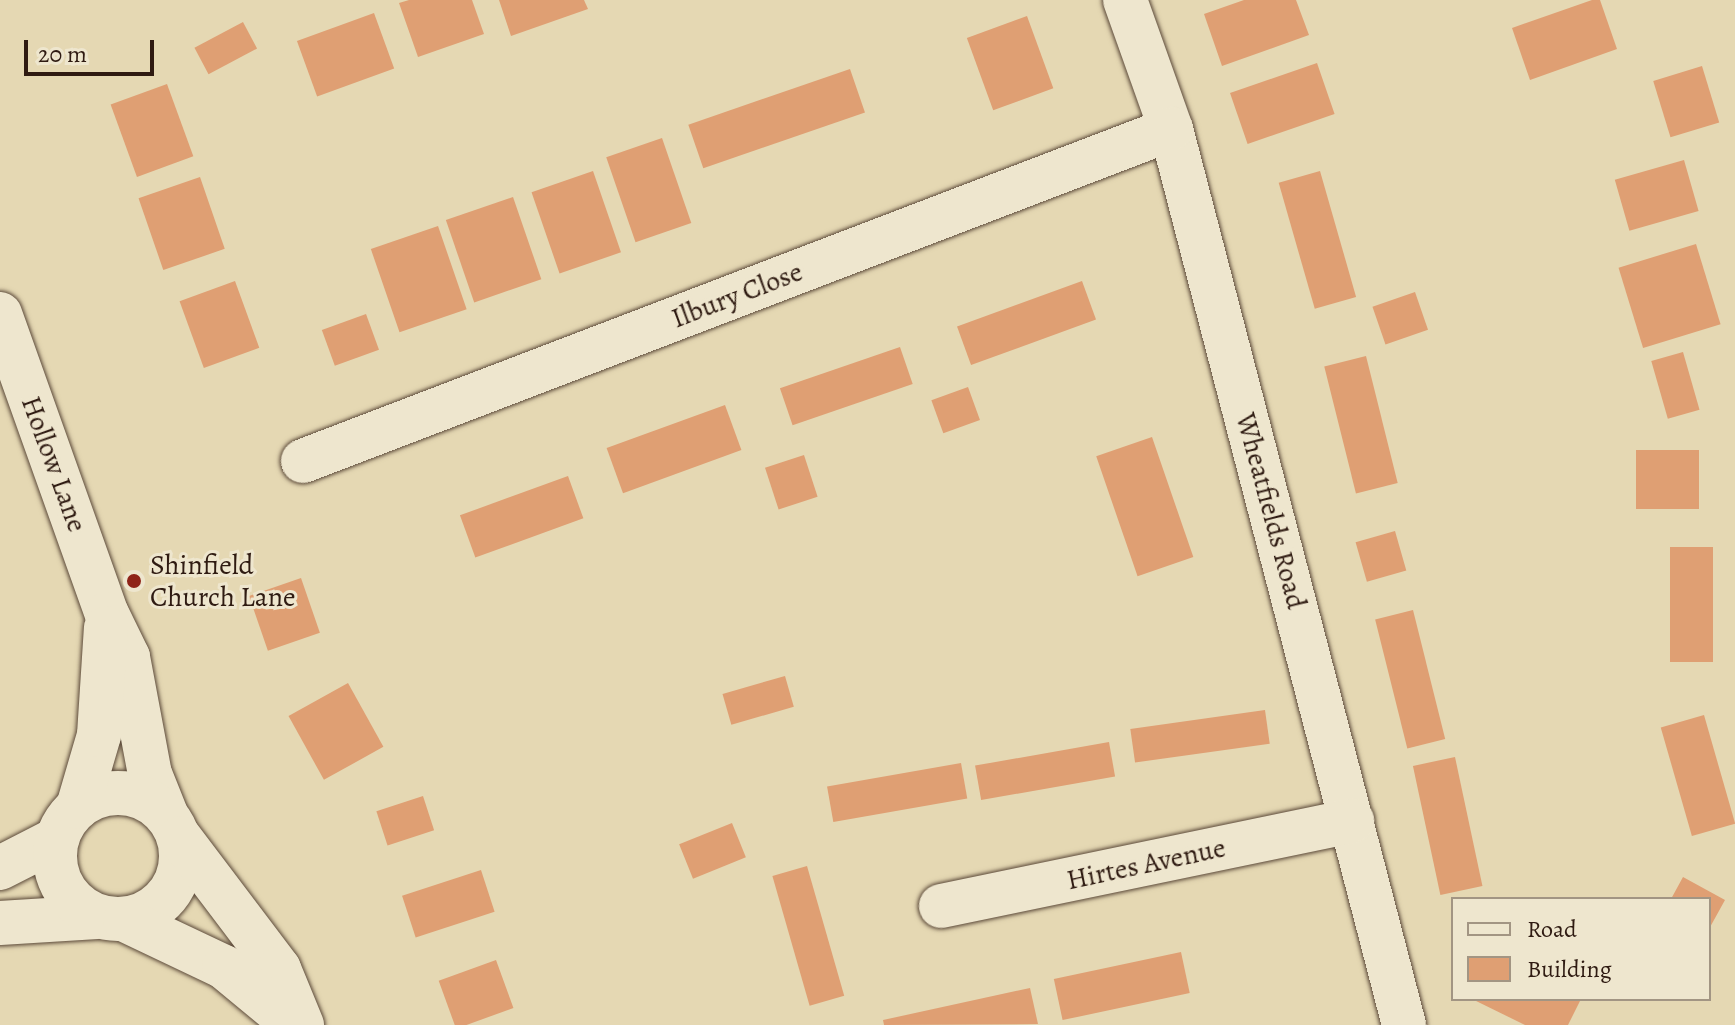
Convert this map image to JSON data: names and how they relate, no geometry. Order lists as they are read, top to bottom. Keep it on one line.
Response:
{"streets":{"street":["Ilbury Close","Hollow Lane","Wheatfields Road","Hirtes Avenue"]},"crossings":[["Ilbury Close","Wheatfields Road"],["Wheatfields Road","Hirtes Avenue"]],"places":["Shinfield Church Lane"],"legend":["Road","Building"],"scale_bar":"20 m"}
